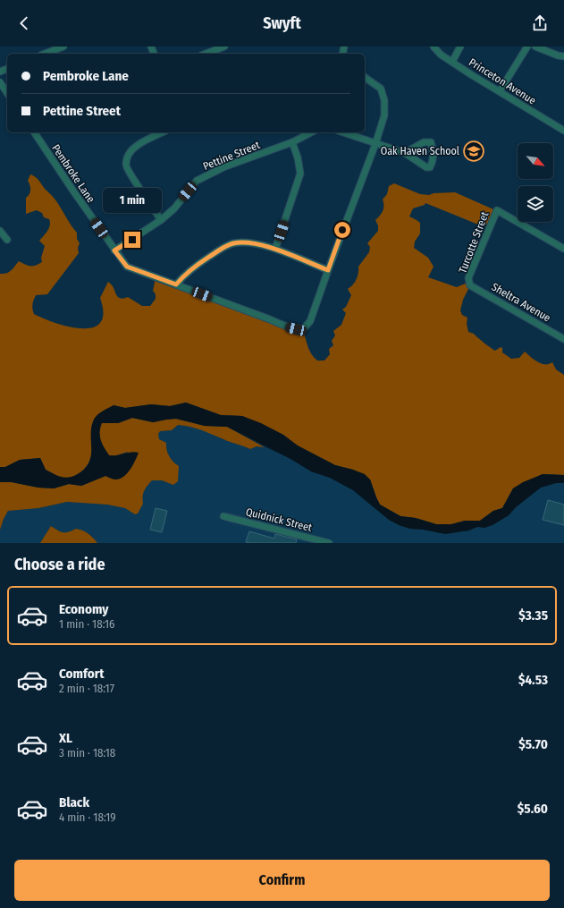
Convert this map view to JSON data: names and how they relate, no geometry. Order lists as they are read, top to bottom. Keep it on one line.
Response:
{"streets":{"street":["Princeton Avenue","Pettine Street","Pembroke Lane","Turcotte Street","Sheltra Avenue","Quidnick Street"]},"crossings":[["Pettine Street","Pembroke Lane"],["Turcotte Street","Sheltra Avenue"]],"places":{"school or university":["Oak Haven School"]},"north":"bottom right","page":{"header":"Swyft","banner":["Pembroke Lane","Pettine Street"],"bubble":"1 min","heading":"Choose a ride","list":[{"name":"Economy","note":"1 min · 18:16","value":"$3.35"},{"name":"Comfort","note":"2 min · 18:17","value":"$4.53"},{"name":"XL","note":"3 min · 18:18","value":"$5.70"},{"name":"Black","note":"4 min · 18:19","value":"$5.60"}],"buttons":"Confirm"}}
